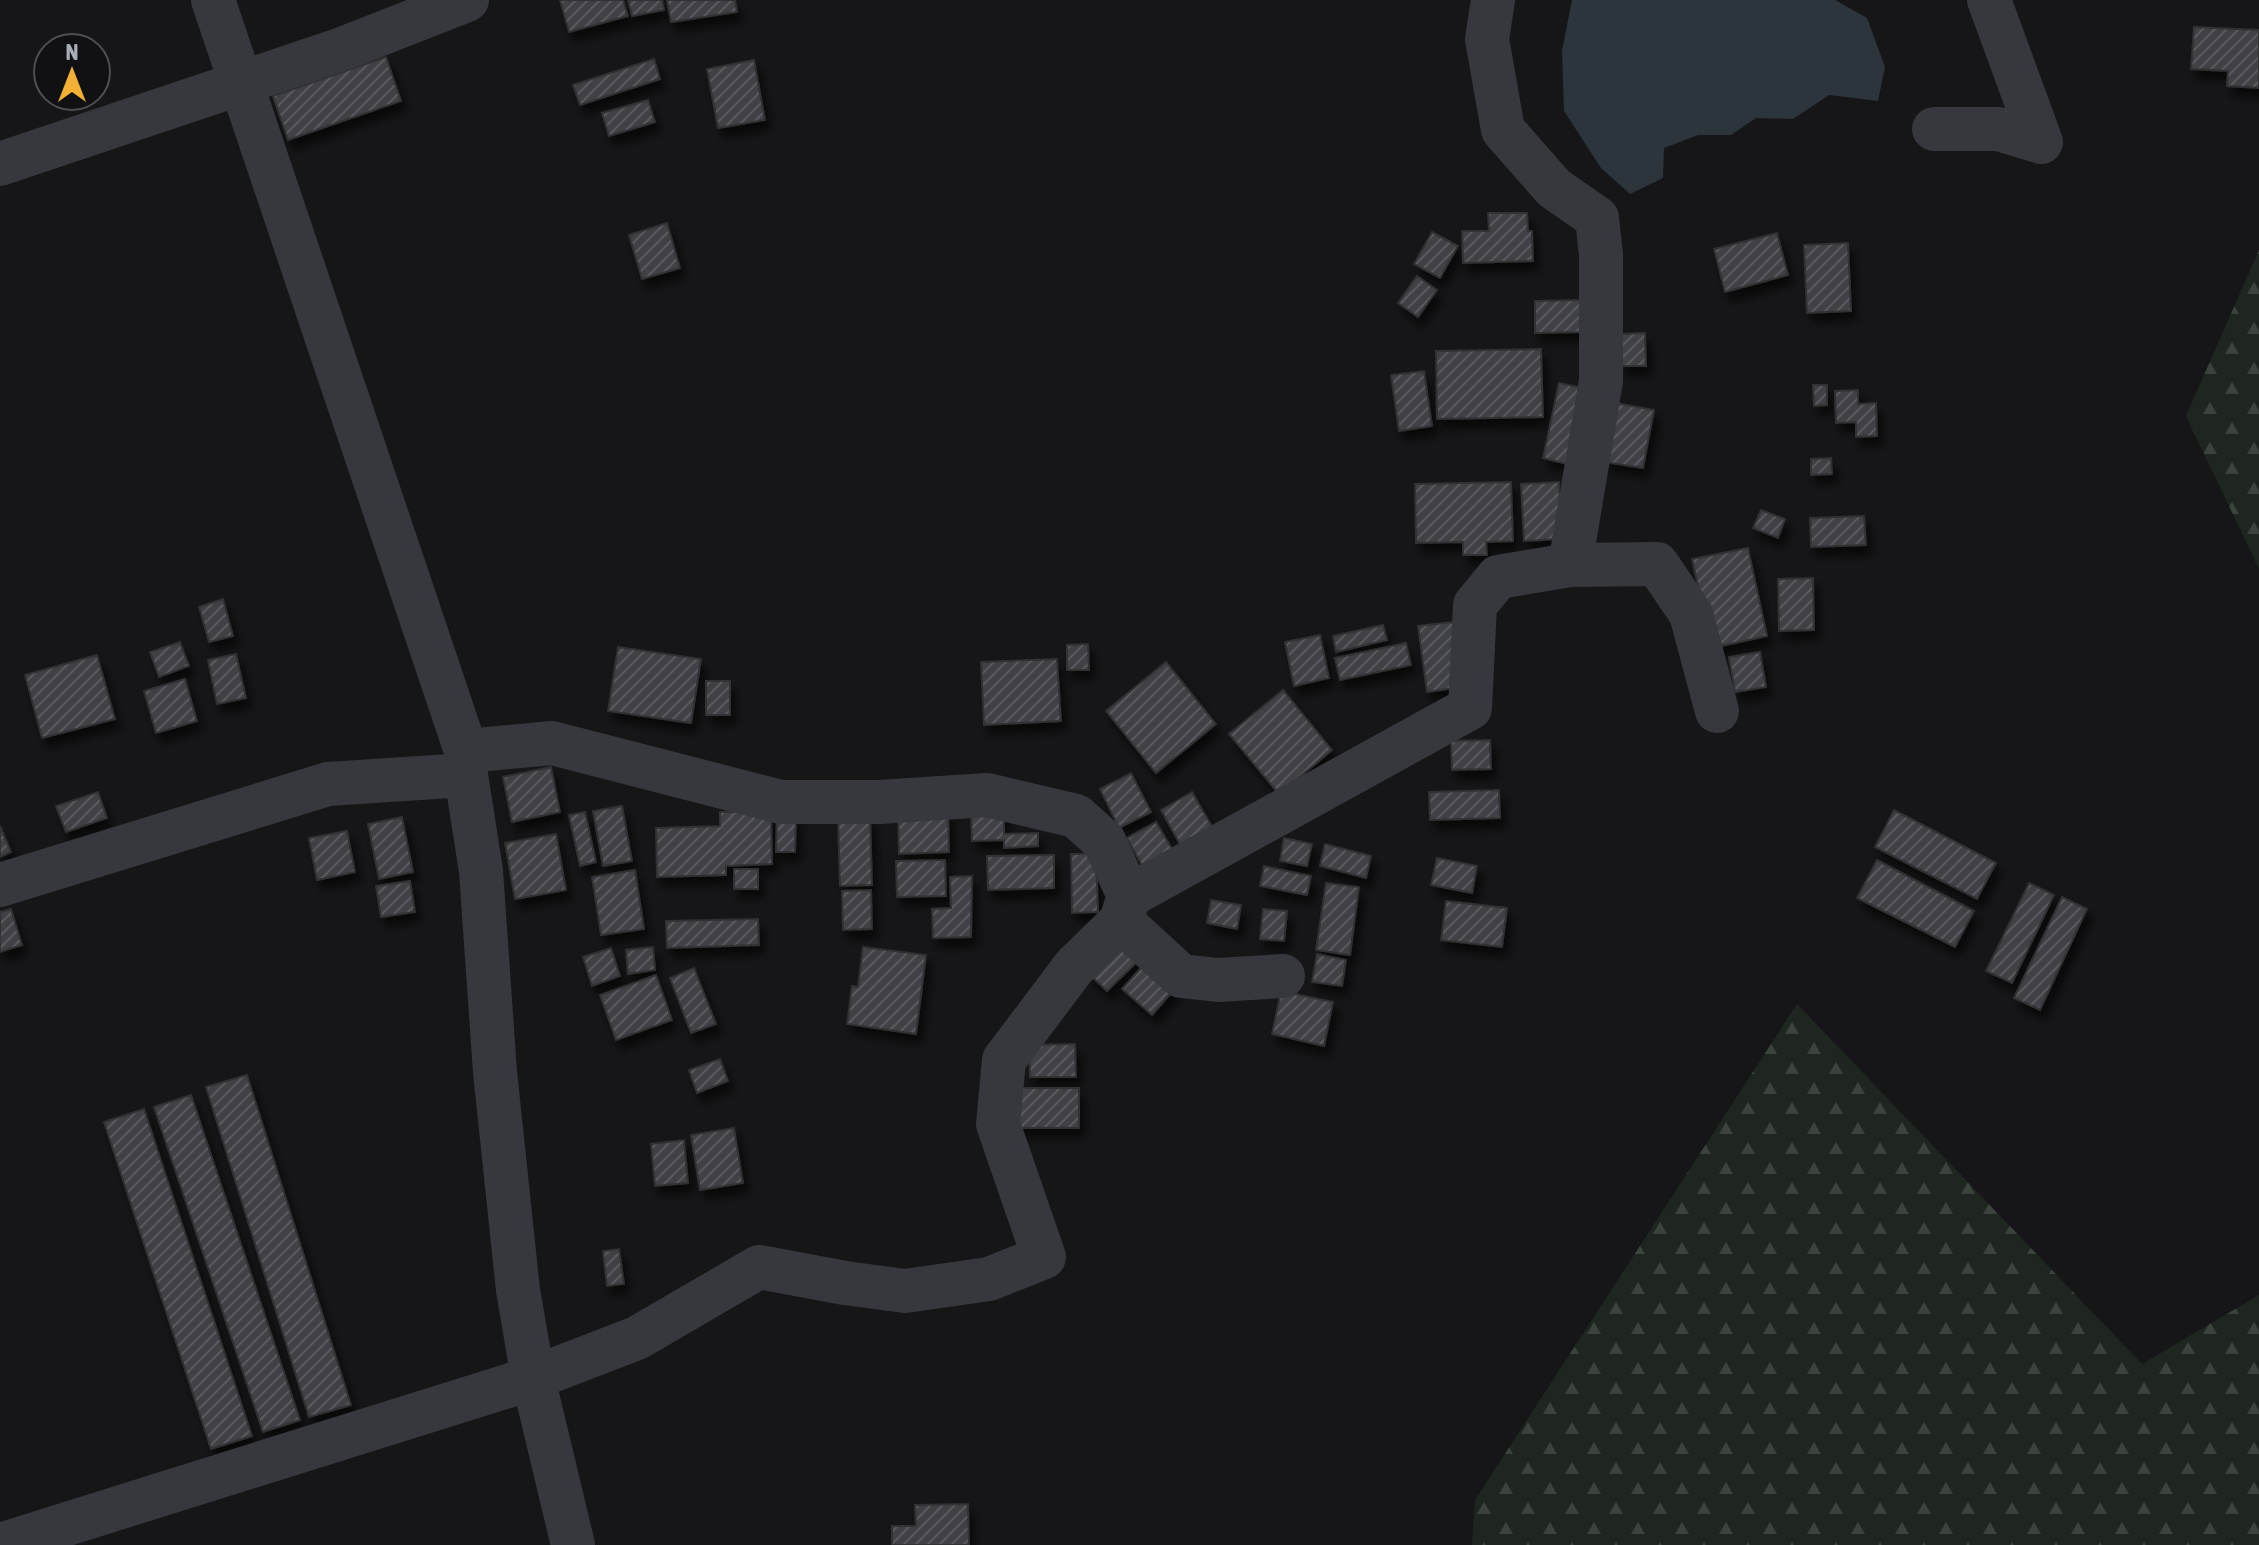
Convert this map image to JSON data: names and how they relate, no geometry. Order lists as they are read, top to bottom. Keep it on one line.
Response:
{"north":"top"}
